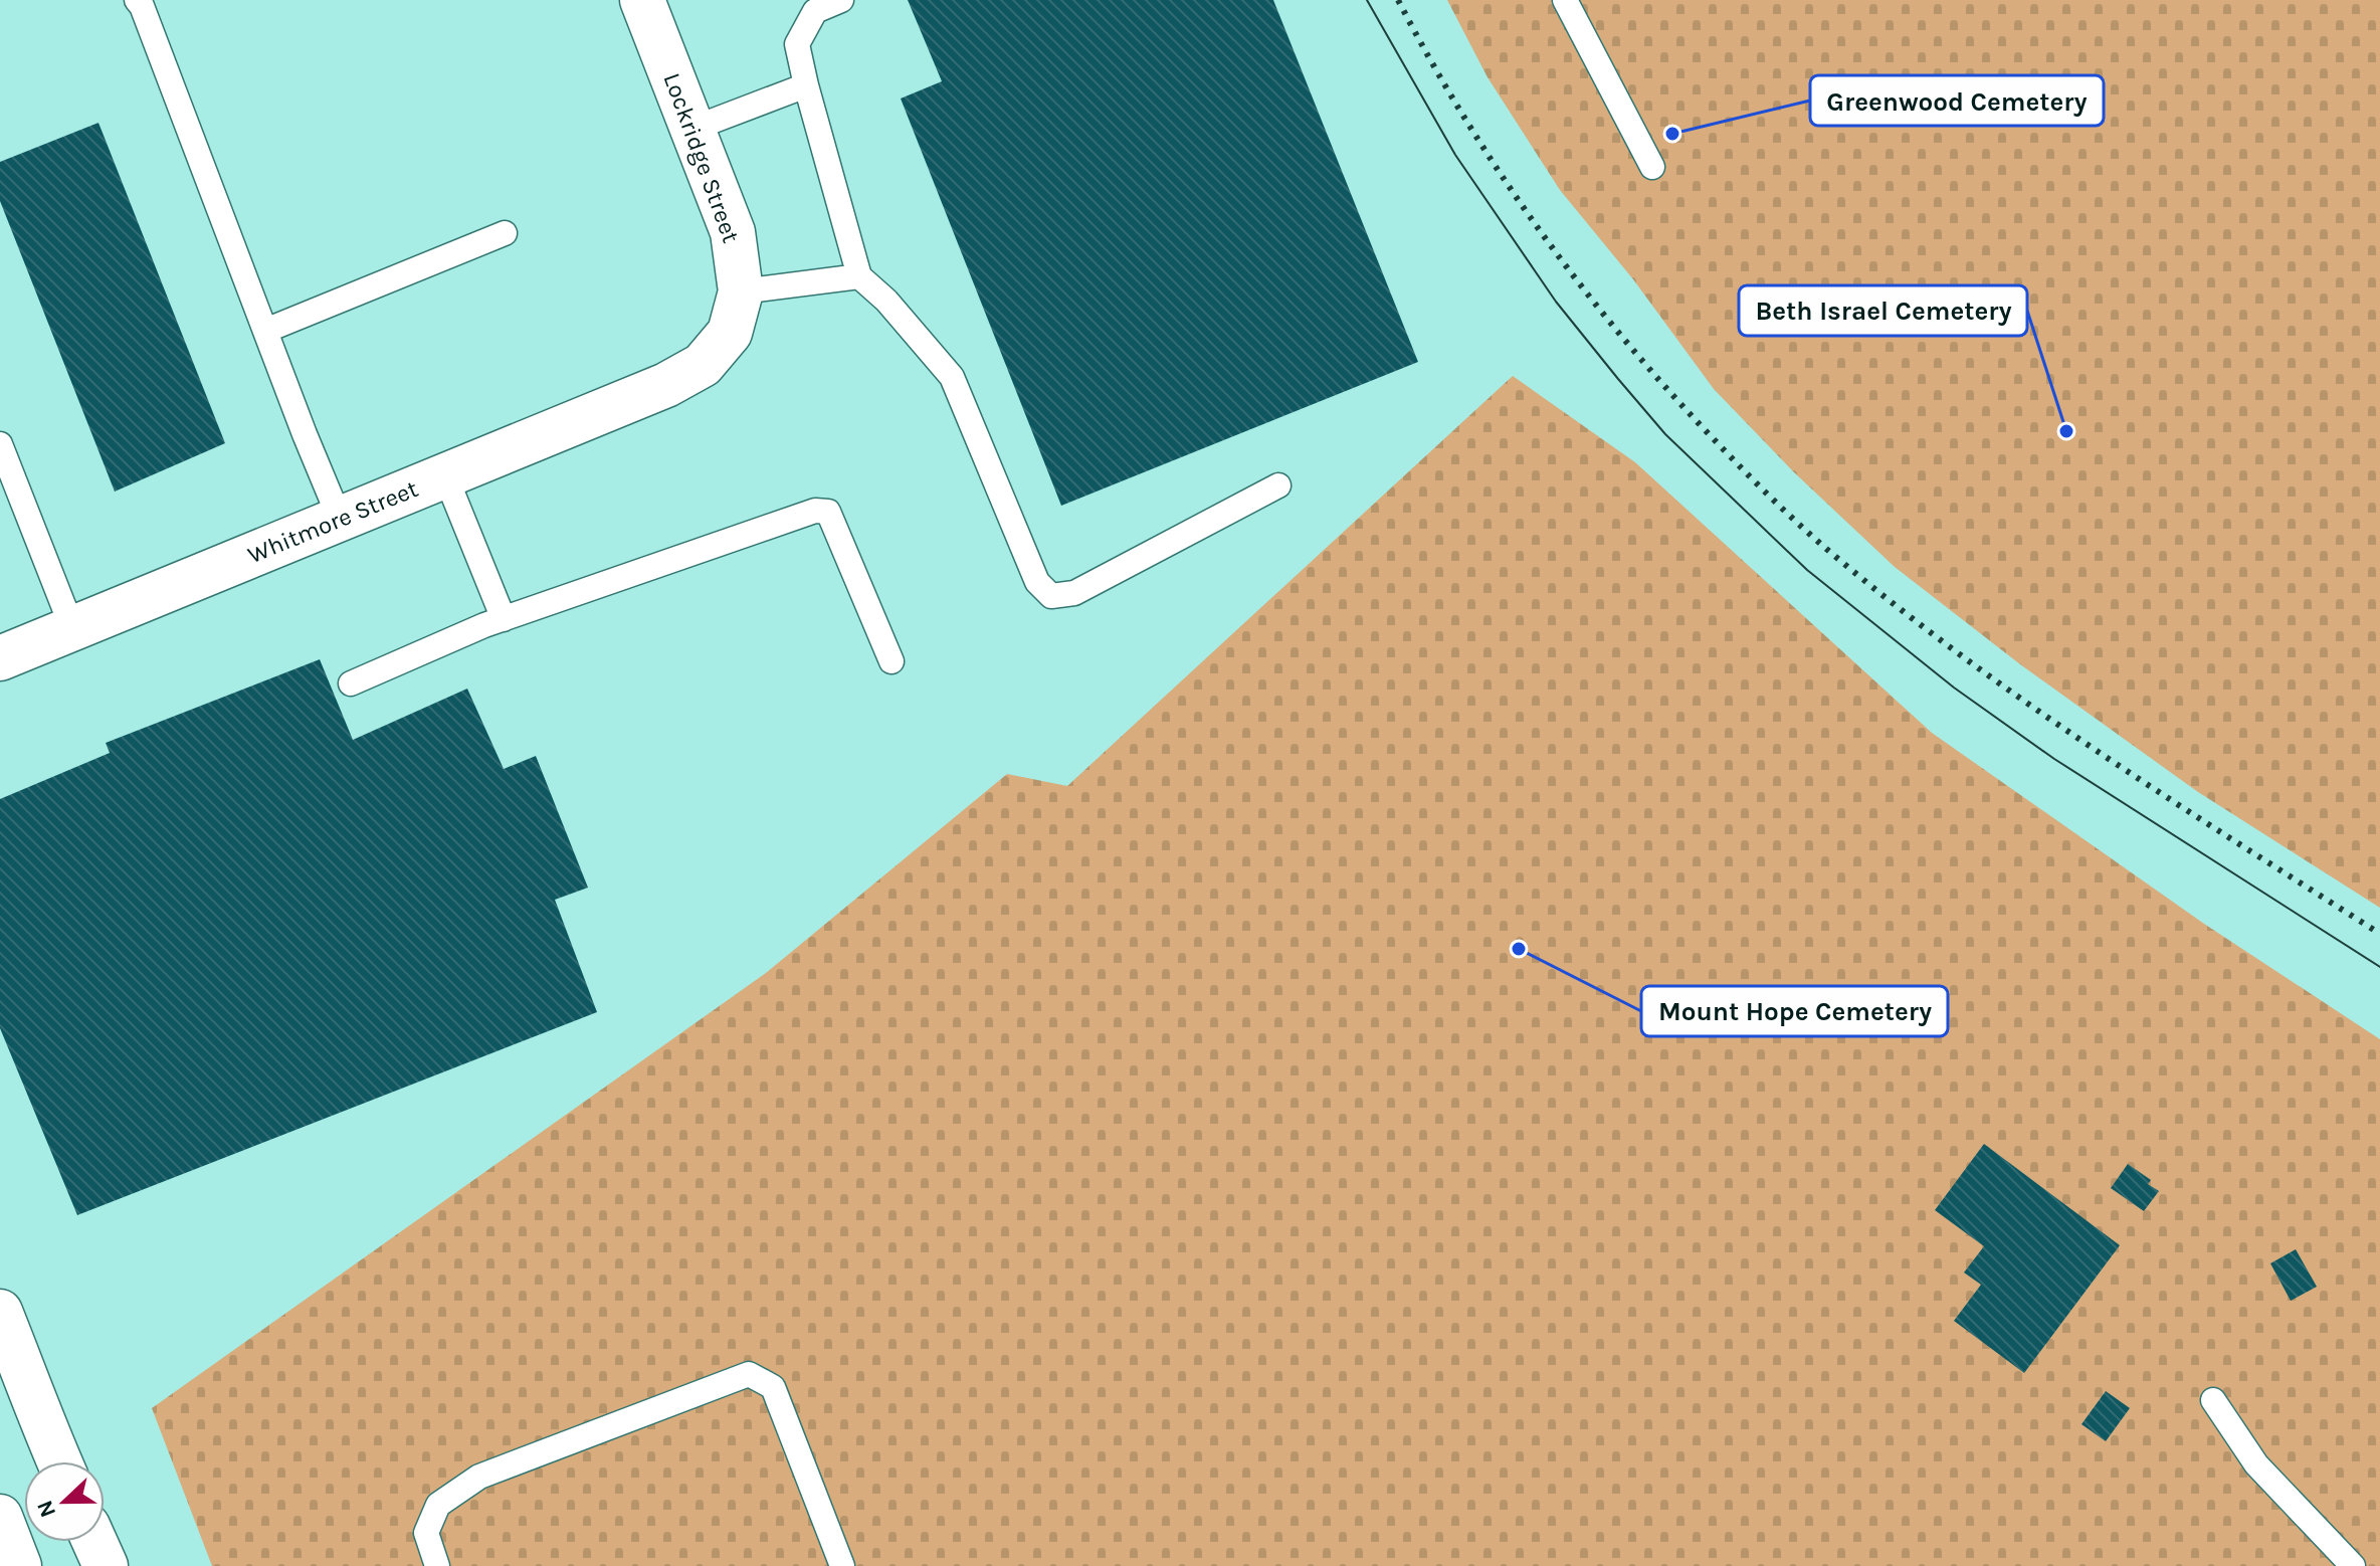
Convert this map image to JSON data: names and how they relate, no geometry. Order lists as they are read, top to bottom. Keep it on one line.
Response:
{"streets":{"street":["Lockridge Street","Whitmore Street"]},"crossings":[["Lockridge Street","Whitmore Street"]],"places":["Greenwood Cemetery","Beth Israel Cemetery","Mount Hope Cemetery"],"north":"left"}
